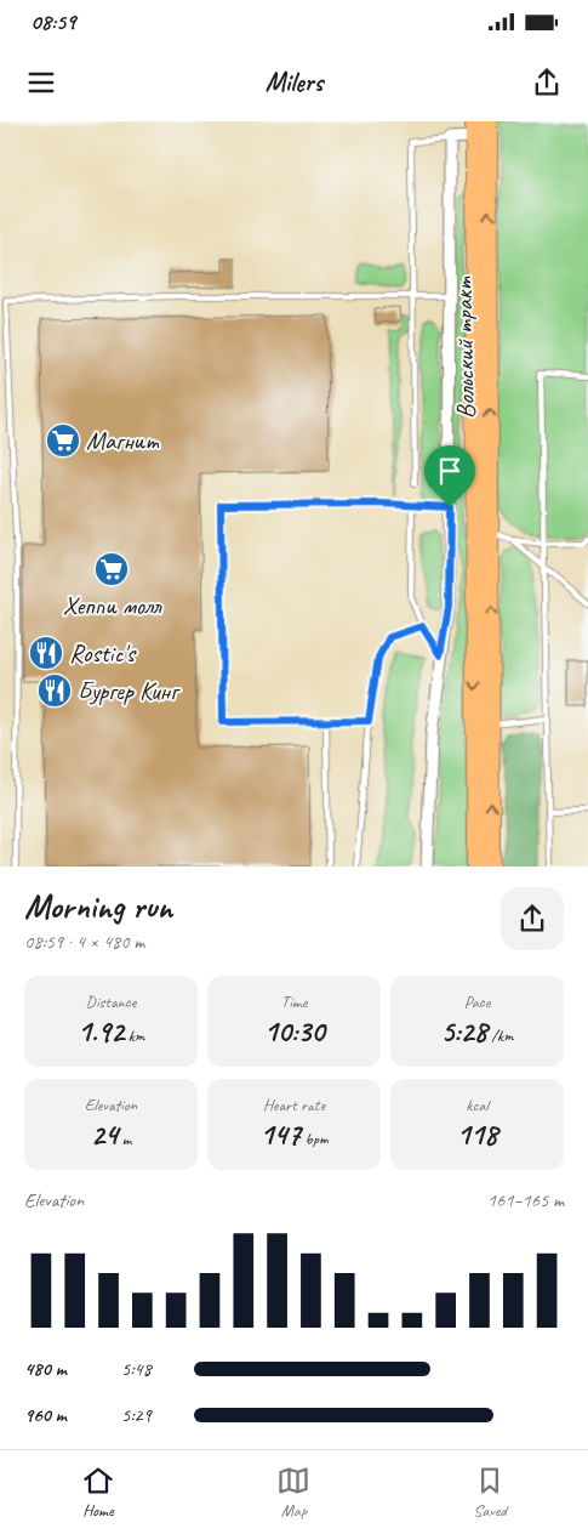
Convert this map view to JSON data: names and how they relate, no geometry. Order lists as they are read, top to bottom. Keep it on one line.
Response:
{"streets":{"main road":["Вольский тракт"]},"places":{"supermarket":["Магнит","Хеппи молл"],"restaurant":["Rostic's","Бургер Кинг"]},"page":{"status":"08:59","header":"Milers","heading":["Morning run","08:59 · 4 × 480 m"],"stats":[["Distance","1.92 km"],["Time","10:30"],["Pace","5:28 /km"],["Elevation","24 m"],["Heart rate","147 bpm"],["kcal","118"]],"chart":["Elevation","161–165 m"],"list":[{"name":"480 m","note":"5:48"},{"name":"960 m","note":"5:29"}],"tabs":["Home","Map","Saved"]}}
